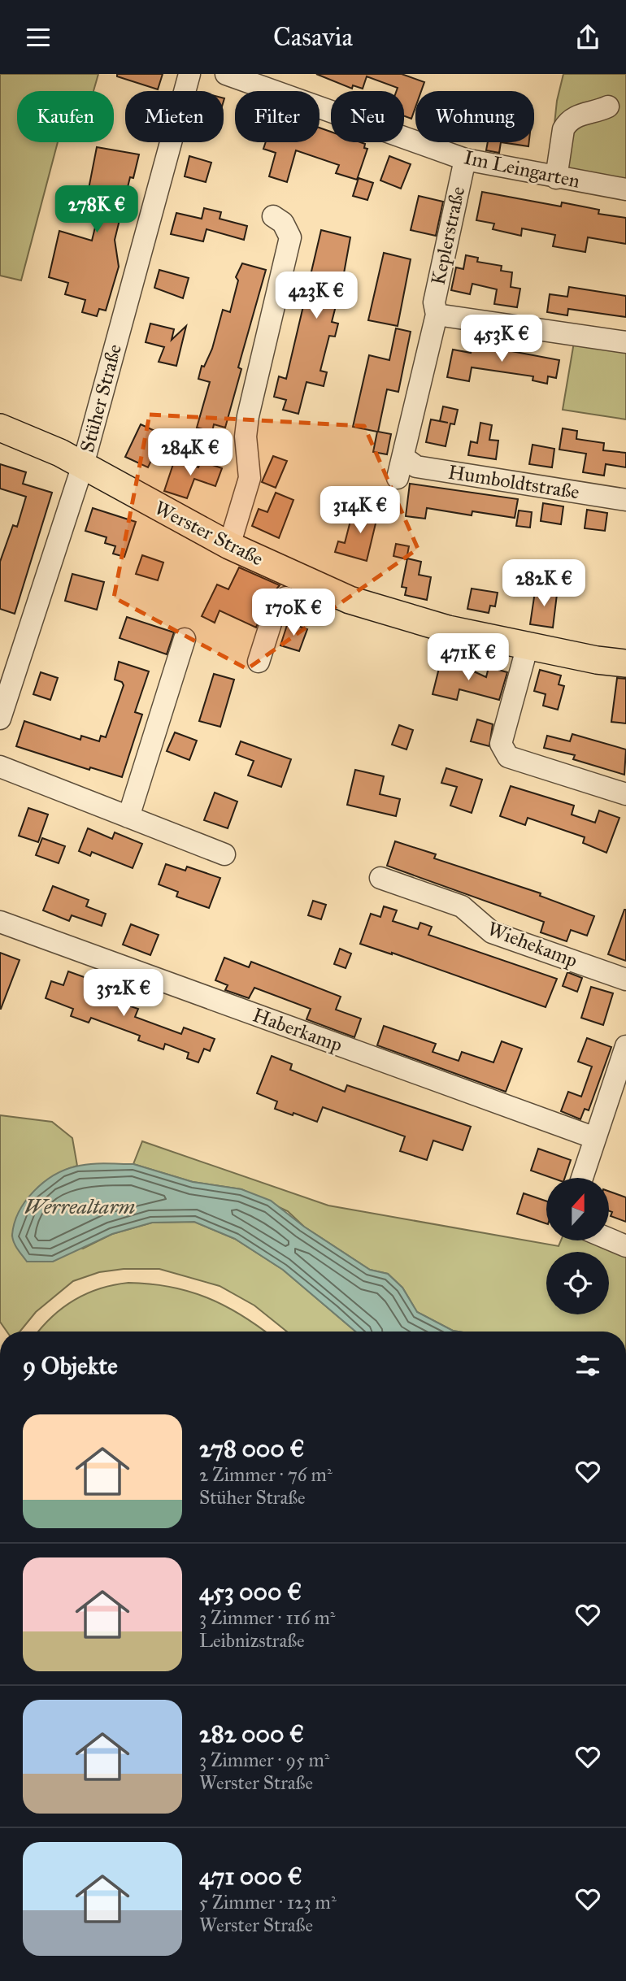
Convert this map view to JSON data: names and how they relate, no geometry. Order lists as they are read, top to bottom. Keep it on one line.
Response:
{"streets":{"main road":["Werster Straße"],"street":["Im Leingarten","Keplerstraße","Stüher Straße","Humboldtstraße","Wiehekamp","Haberkamp"]},"crossings":[["Im Leingarten","Keplerstraße"],["Keplerstraße","Humboldtstraße"],["Stüher Straße","Werster Straße"]],"water":["Werrealtarm"],"north":"top","page":{"header":"Casavia","chip":["Kaufen","Mieten","Filter","Neu","Wohnung"],"price":["278K €","423K €","453K €","284K €","314K €","282K €","170K €","471K €","352K €"],"heading":"9 Objekte","list":[{"name":"278 000 €","note":"2 Zimmer · 76 m² · Stüher Straße"},{"name":"453 000 €","note":"3 Zimmer · 116 m² · Leibnizstraße"},{"name":"282 000 €","note":"3 Zimmer · 95 m² · Werster Straße"},{"name":"471 000 €","note":"5 Zimmer · 123 m² · Werster Straße"}]}}
